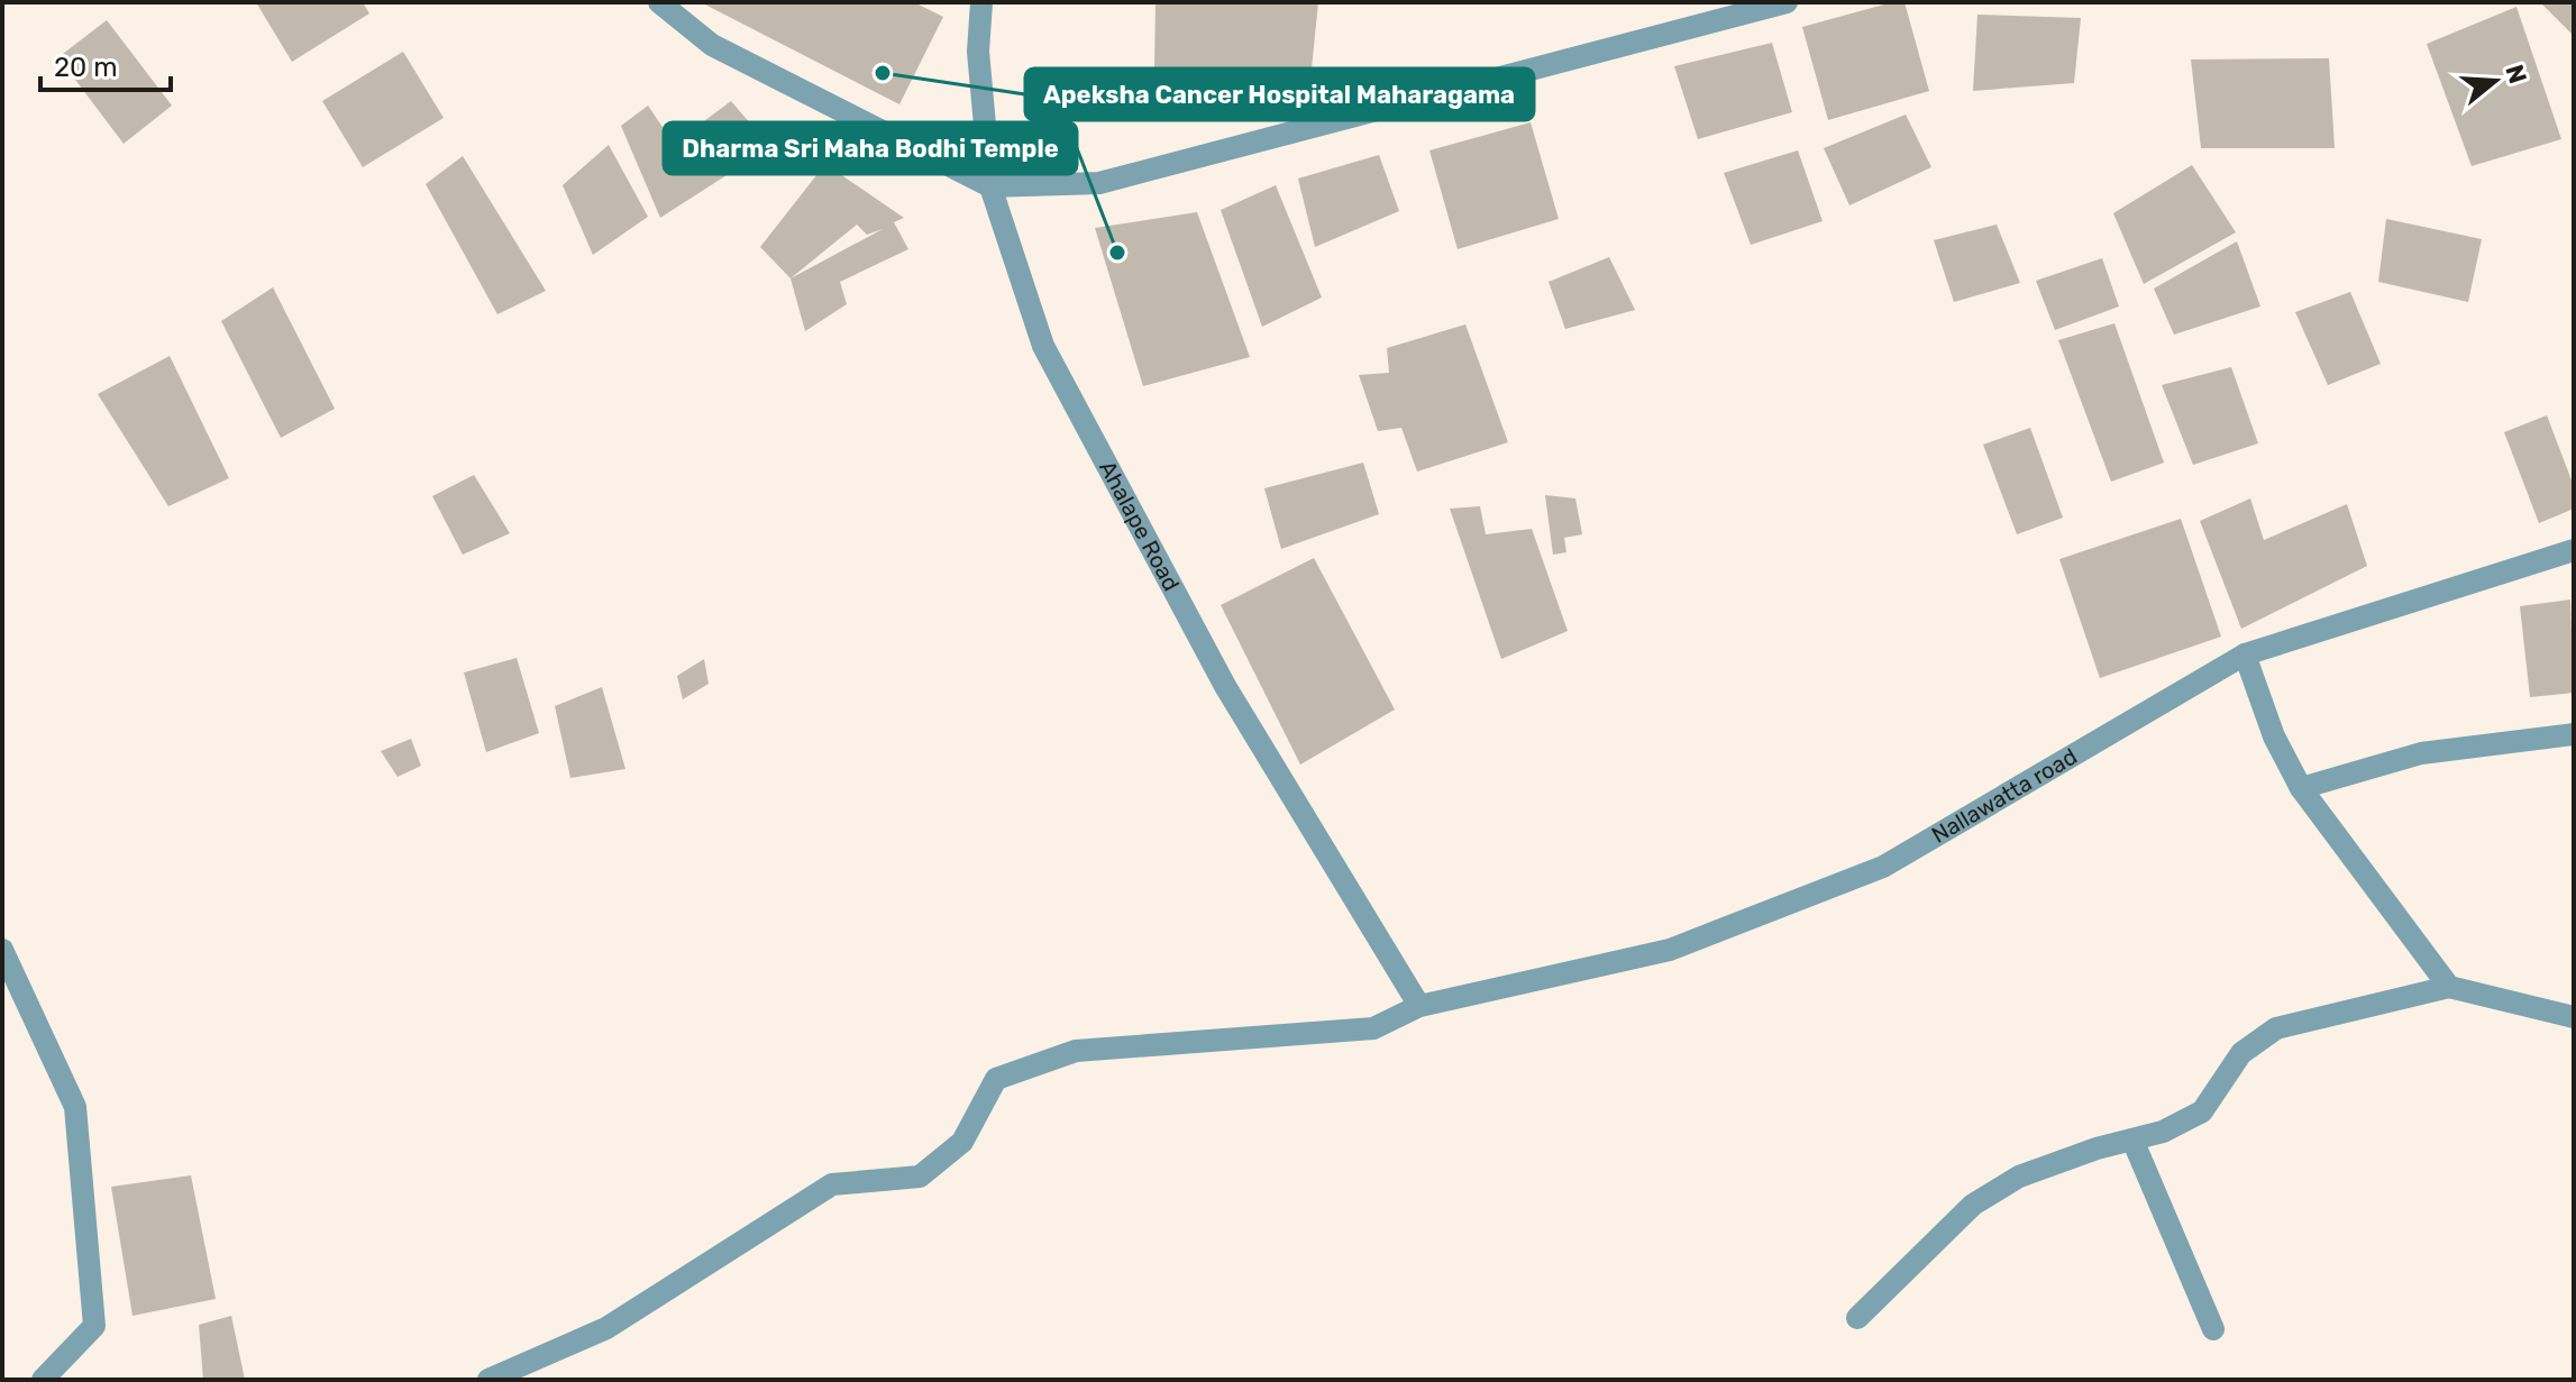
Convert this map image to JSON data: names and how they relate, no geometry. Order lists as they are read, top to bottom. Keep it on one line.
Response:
{"streets":{"street":["Ahalape Road","Nallawatta road"]},"crossings":[["Ahalape Road","Nallawatta road"]],"places":["Apeksha Cancer Hospital Maharagama","Dharma Sri Maha Bodhi Temple"],"scale_bar":"20 m","north":"right"}
